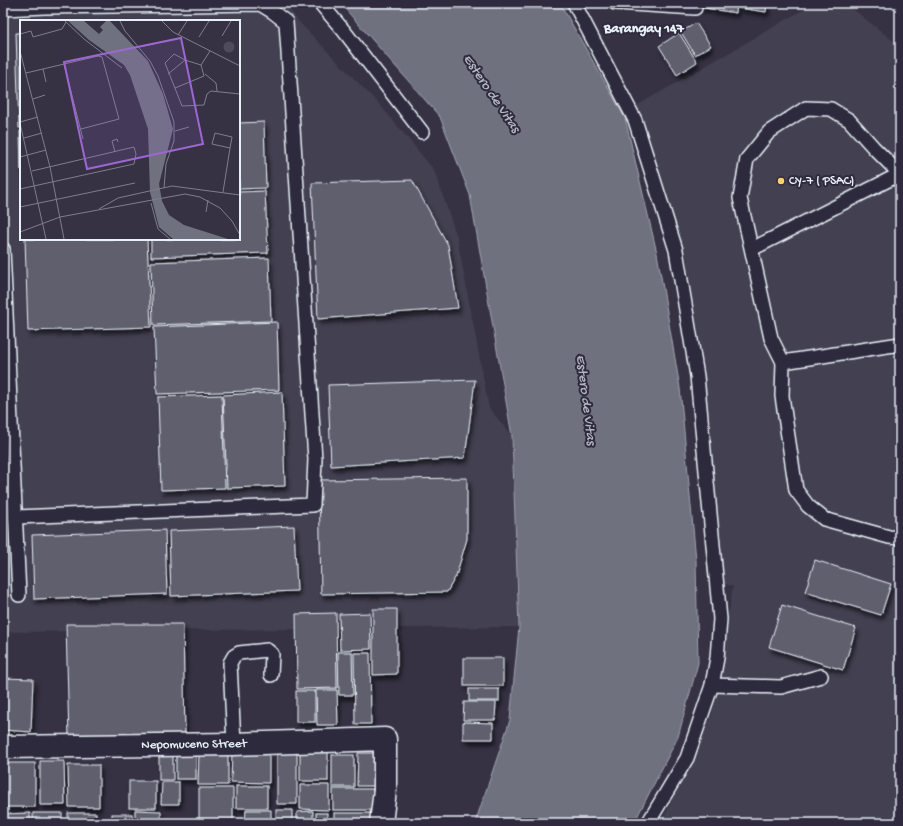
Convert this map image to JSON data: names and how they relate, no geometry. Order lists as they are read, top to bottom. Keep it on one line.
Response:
{"streets":{"street":["Nepomuceno Street"]},"districts":["Barangay 147"],"water":["Estero de Vitas"],"places":["CY-7 ( PSAC)"]}
